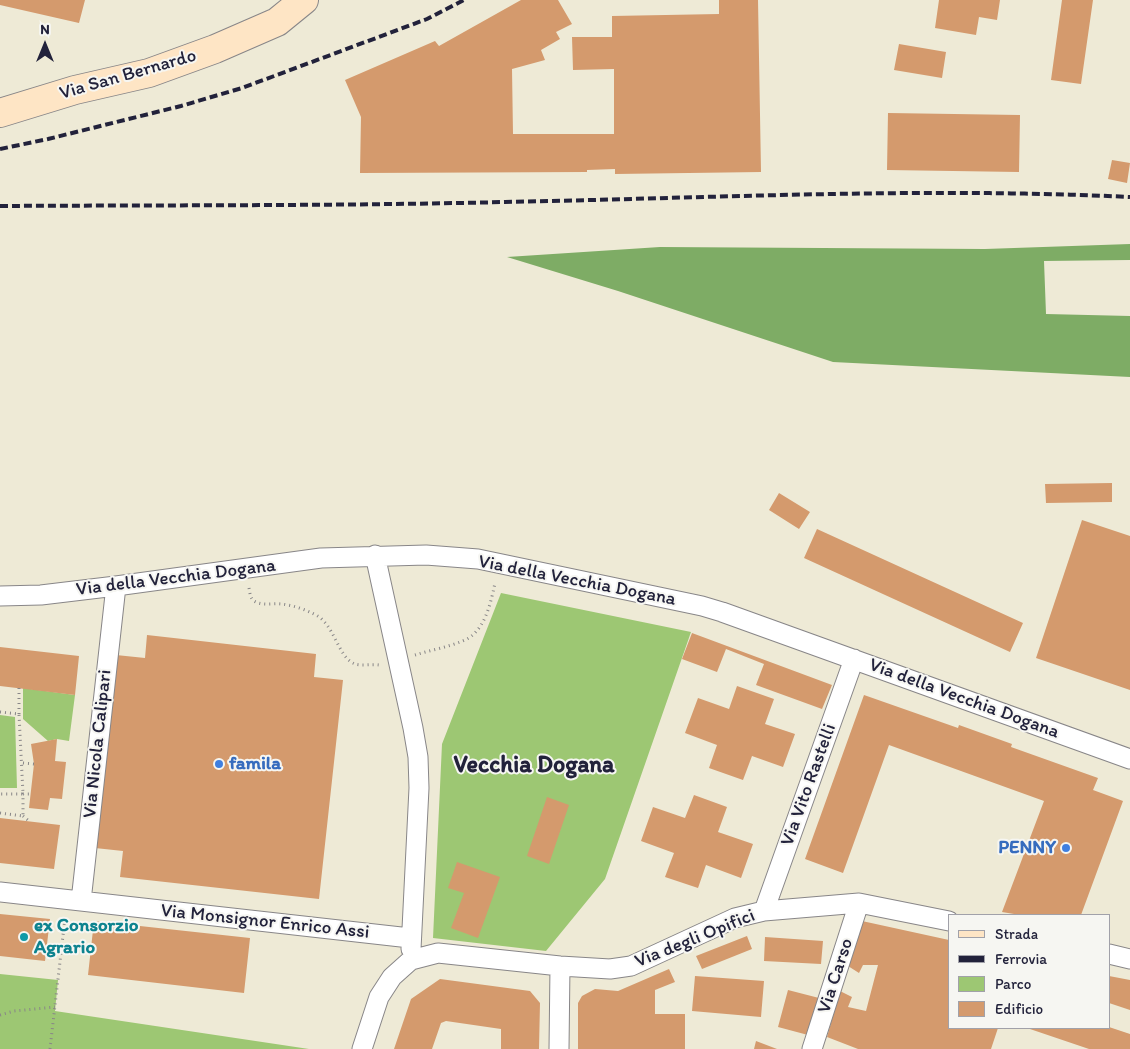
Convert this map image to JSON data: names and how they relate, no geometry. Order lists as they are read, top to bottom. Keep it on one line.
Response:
{"streets":{"street":["Via San Bernardo","Via della Vecchia Dogana","Via Nicola Calipari","Via Vito Rastelli","Via Monsignor Enrico Assi","Via degli Opifici","Via Carso"]},"crossings":[["Via della Vecchia Dogana","Via Nicola Calipari"],["Via della Vecchia Dogana","Via Vito Rastelli"],["Via Nicola Calipari","Via Monsignor Enrico Assi"],["Via Vito Rastelli","Via degli Opifici"],["Via degli Opifici","Via Carso"]],"districts":["Vecchia Dogana"],"places":["famila","PENNY","ex Consorzio Agrario"],"legend":["Strada","Ferrovia","Parco","Edificio"],"north":"top"}
